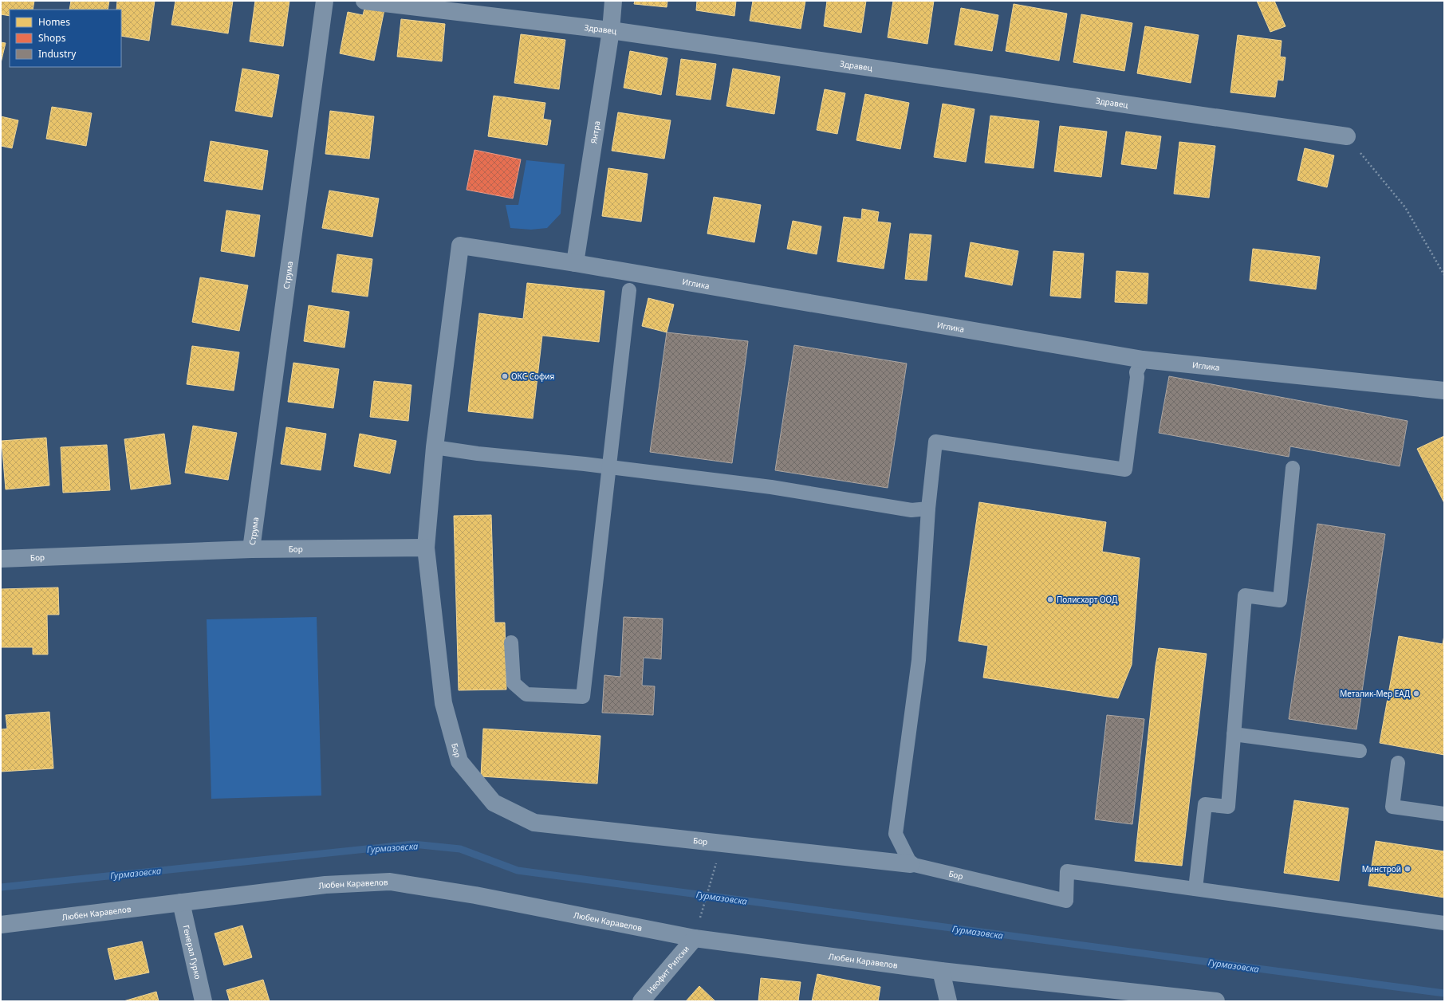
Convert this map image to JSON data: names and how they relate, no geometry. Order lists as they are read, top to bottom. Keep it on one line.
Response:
{"streets":{"street":["Здравец","Янтра","Струма","Иглика","Бор","Любен Каравелов","Генерал Гурко","Неофит Рилски"]},"crossings":[["Здравец","Янтра"],["Янтра","Иглика"],["Струма","Бор"],["Любен Каравелов","Генерал Гурко"],["Любен Каравелов","Неофит Рилски"]],"water":["Гурмазовска"],"places":["ОКС София","Полисхарт ООД","Металик-Мер ЕАД","Минстрой"],"legend":["Homes","Shops","Industry"]}
